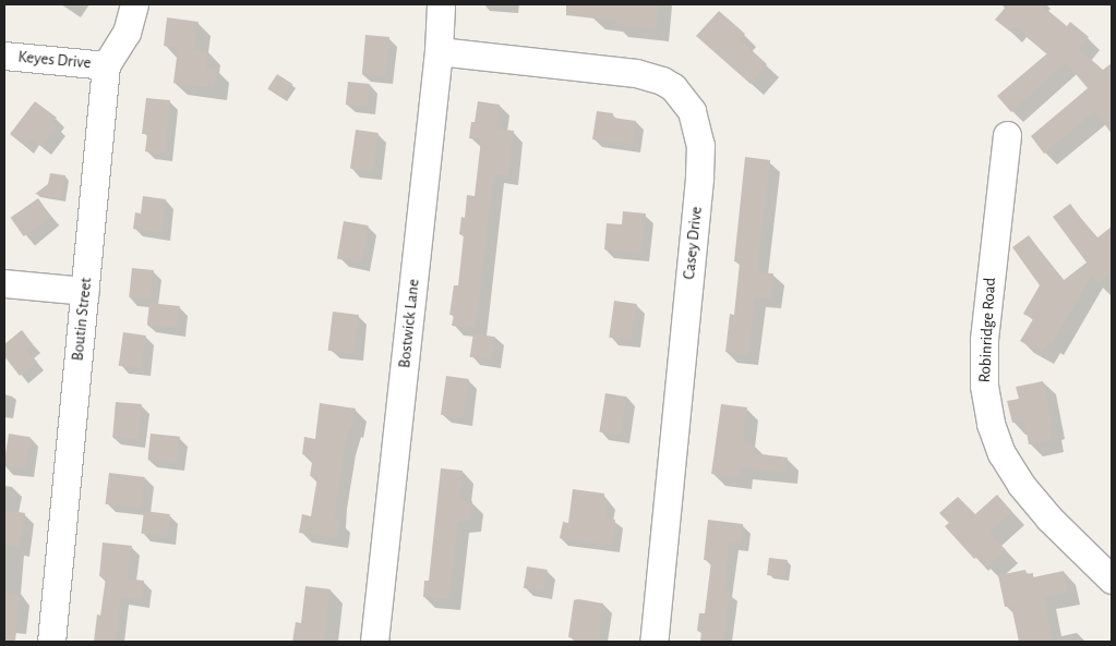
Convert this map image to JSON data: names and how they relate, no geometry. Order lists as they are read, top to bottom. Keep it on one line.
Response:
{"streets":{"street":["Keyes Drive","Casey Drive","Boutin Street","Bostwick Lane","Robinridge Road"]},"crossings":[["Keyes Drive","Boutin Street"],["Casey Drive","Bostwick Lane"]]}
